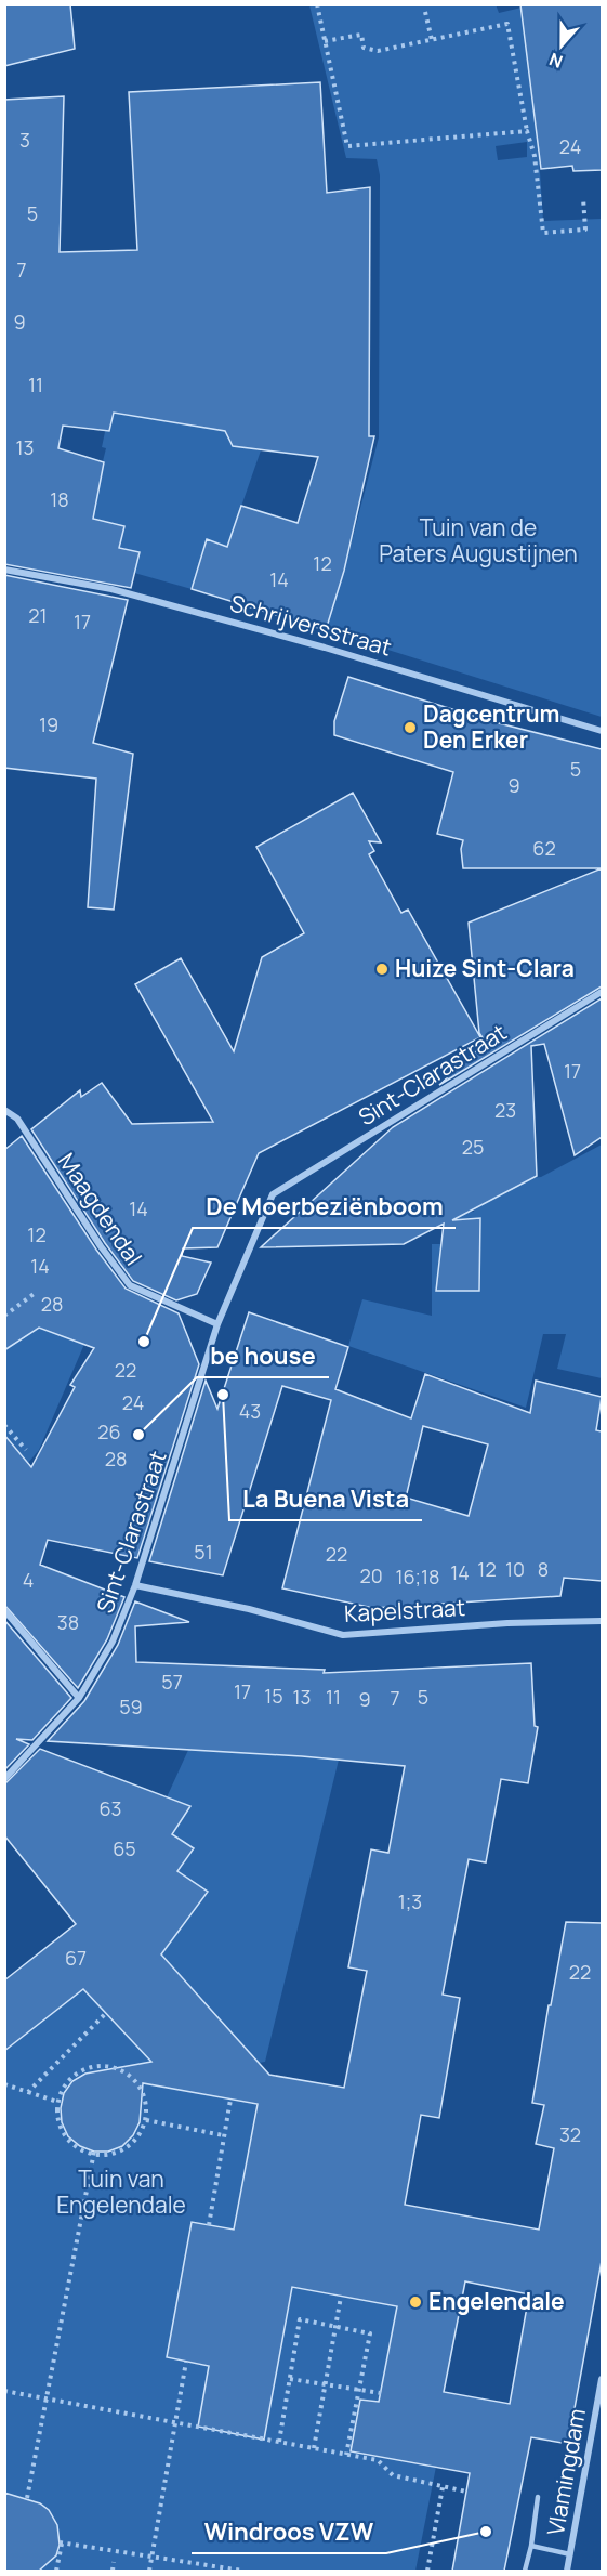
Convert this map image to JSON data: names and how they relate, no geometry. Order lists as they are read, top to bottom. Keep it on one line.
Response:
{"streets":{"street":["Schrijversstraat","Sint-Clarastraat","Maagdendal","Kapelstraat","Vlamingdam"]},"crossings":[["Sint-Clarastraat","Maagdendal"],["Sint-Clarastraat","Kapelstraat"]],"parks":["Tuin van de Paters Augustijnen","Tuin van Engelendale"],"places":["Dagcentrum Den Erker","Huize Sint-Clara","De Moerbeziënboom","La Buena Vista","be house","Engelendale","Windroos VZW"],"house_numbers":["3","24","5","7","9","11","13","18","12","14","21","17","19","5","9","62","17","23","25","14","12","14","28","22","24","43","26","28","51","22","12","10","8","14","20","16;18","4","38","57","17","15","13","11","5","7","9","59","63","65","1;3","67","22","32"],"north":"bottom"}
